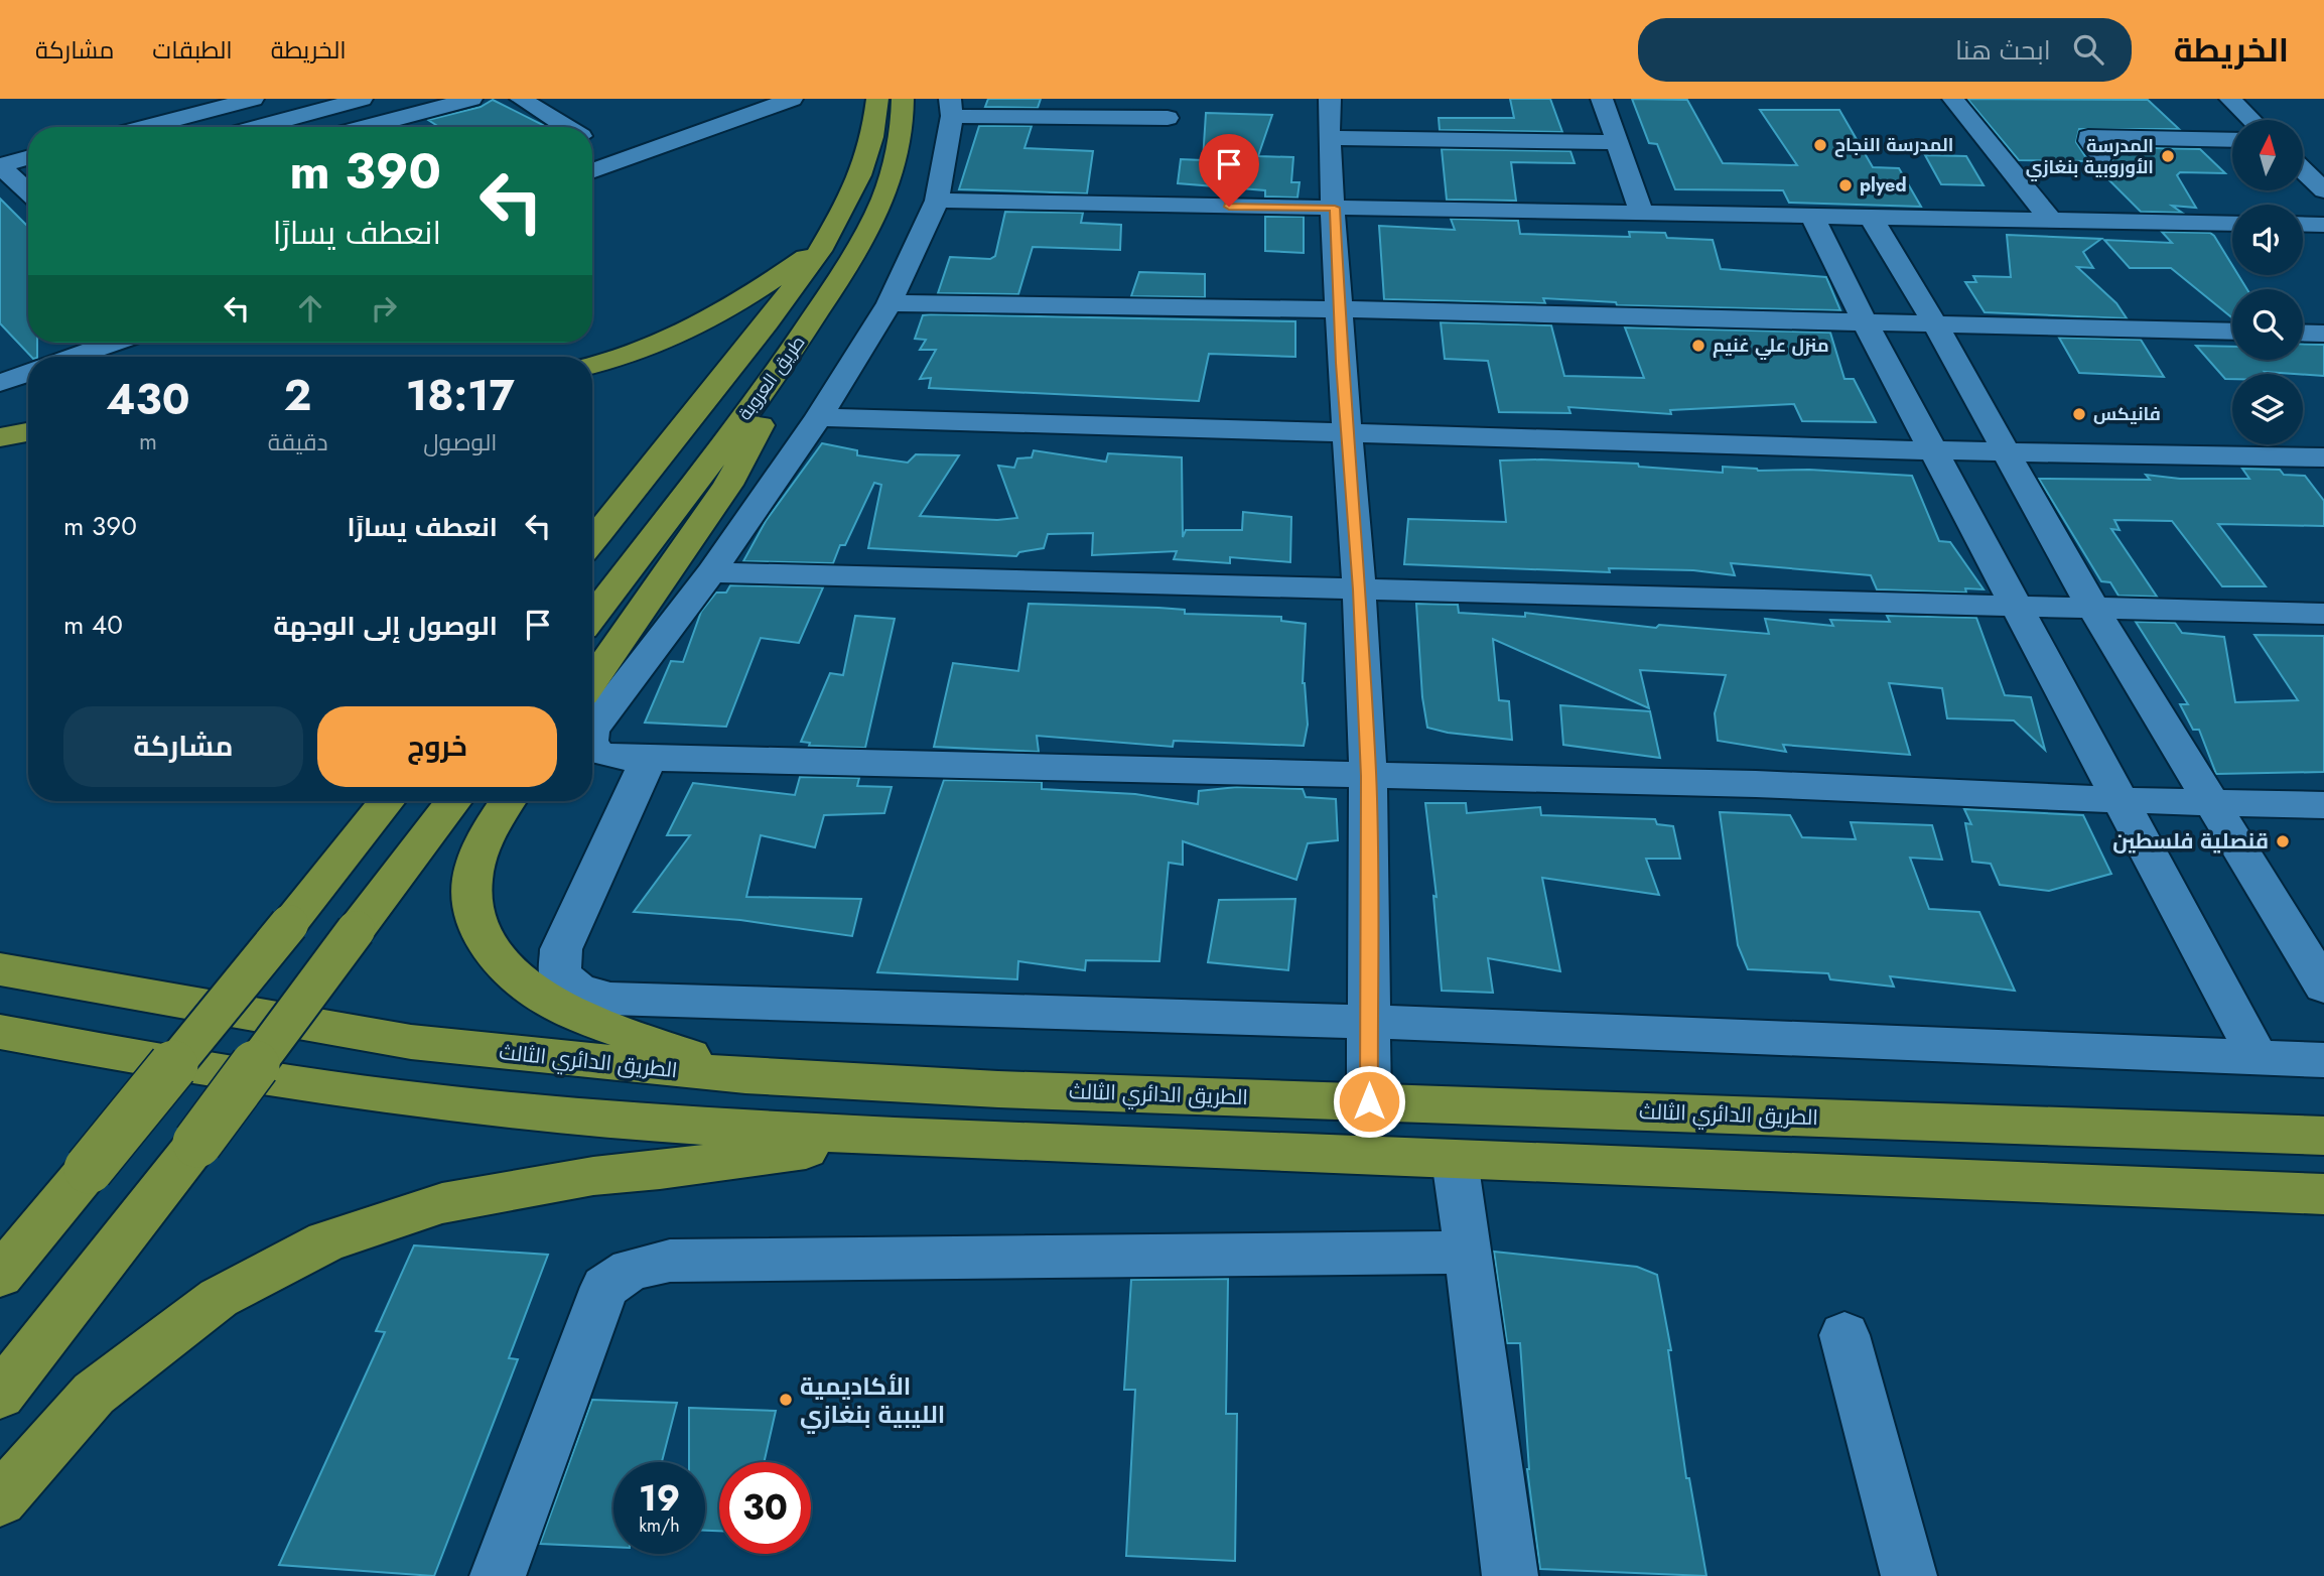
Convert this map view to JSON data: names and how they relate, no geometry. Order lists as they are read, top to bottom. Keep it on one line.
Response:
{"streets":{"highway":["طريق العروبة","الطريق الدائري الثالث"]},"places":["المدرسة النجاح","المدرسة الأوروبية بنغازي","plyed","منزل علي غنيم","فانيكس","قنصلية فلسطين","الأكاديمية الليبية بنغازي"],"north":"top","page":{"header":"الخريطة","search":"ابحث هنا","nav":["الخريطة","الطبقات","مشاركة"],"turn":["390 m","انعطف يسارًا"],"eta":["18:17","الوصول","2","دقيقة","430","m"],"list":[{"name":"انعطف يسارًا","value":"390 m"},{"name":"الوصول إلى الوجهة","value":"40 m"}],"buttons":["خروج","مشاركة"],"speed":"19 km/h","limit":"30"}}
